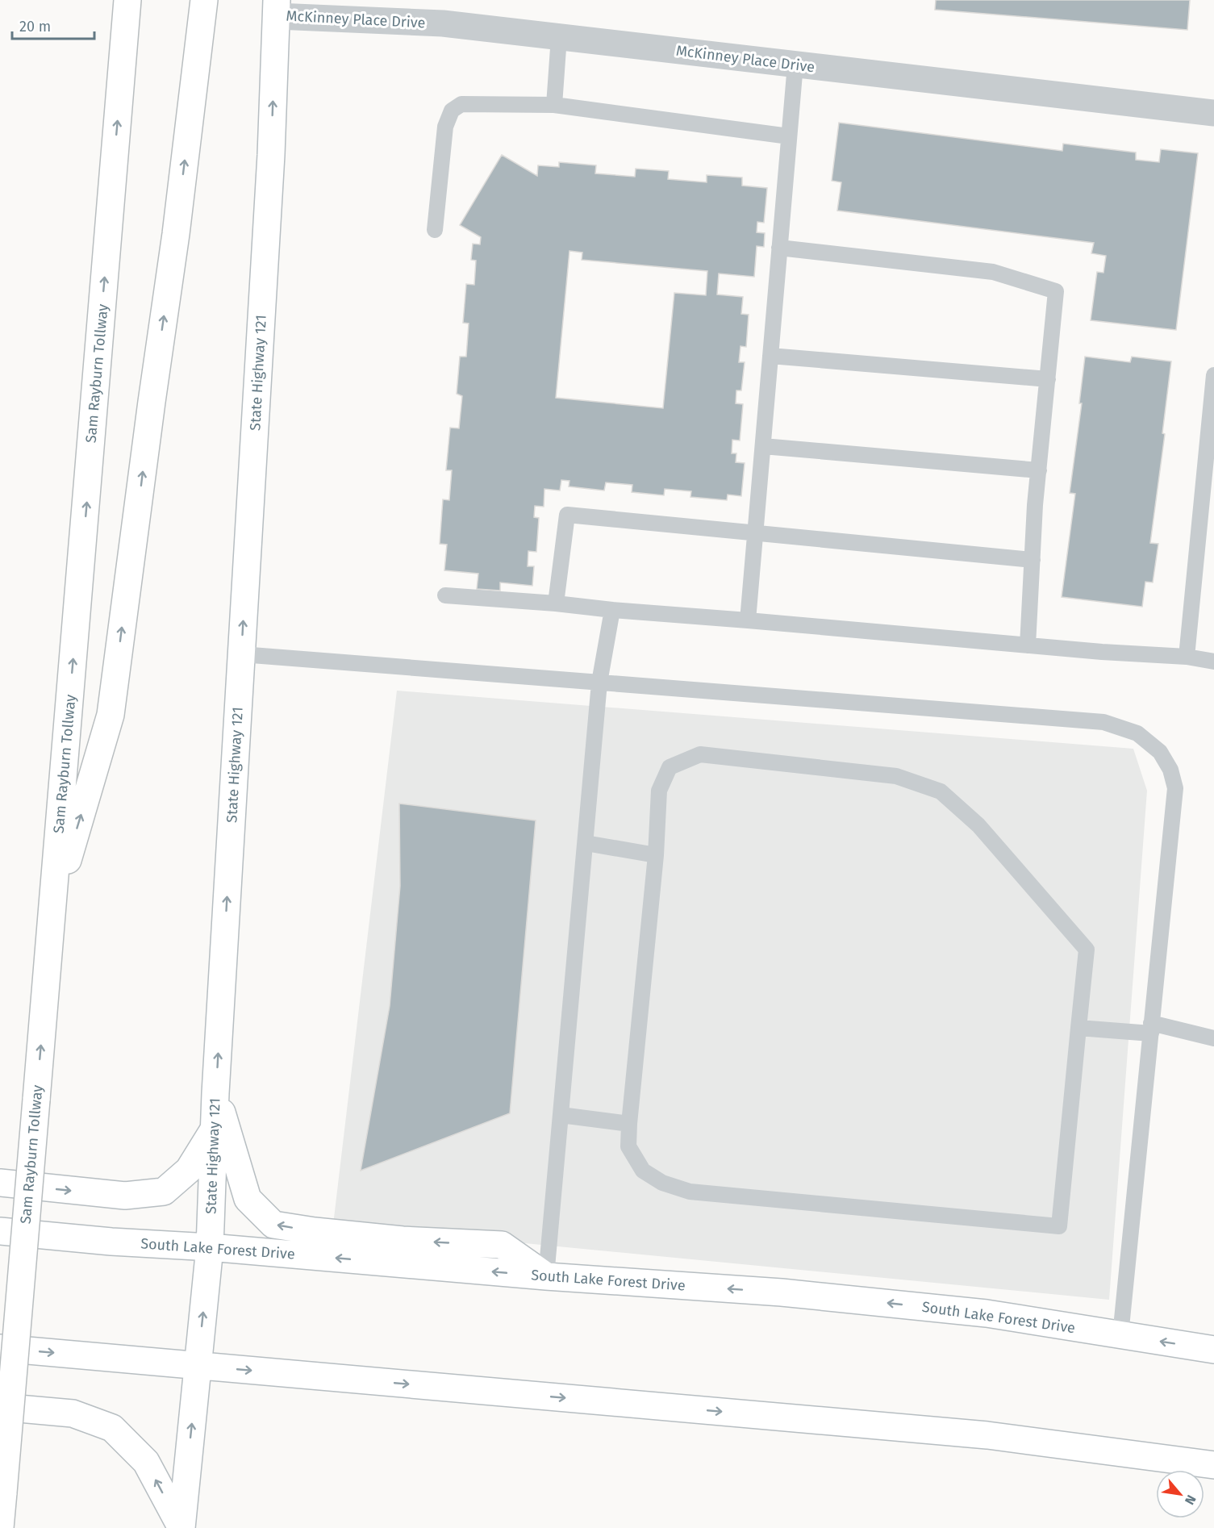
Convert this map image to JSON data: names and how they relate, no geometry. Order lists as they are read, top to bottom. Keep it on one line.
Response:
{"streets":{"main road":["State Highway 121","Sam Rayburn Tollway","South Lake Forest Drive"],"street":["McKinney Place Drive"]},"crossings":[["McKinney Place Drive","State Highway 121"],["State Highway 121","South Lake Forest Drive"]],"scale_bar":"20 m","north":"bottom right"}
